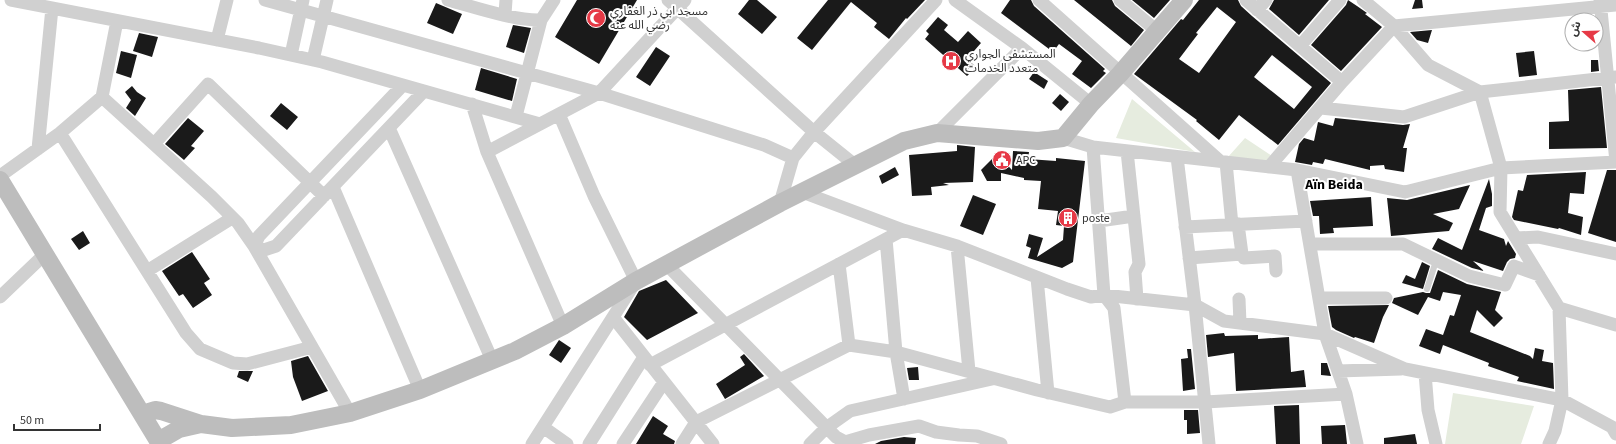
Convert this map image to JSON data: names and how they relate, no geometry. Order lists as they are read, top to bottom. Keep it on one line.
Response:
{"districts":["Aïn Beida"],"places":{"mosque":["مسجد ابي ذر الغفاري رضي الله عنه"],"hospital":["المستشفى الجواري متعدد الخدمات"],"public building":["APC"],"building":["poste"]},"scale_bar":"50 m","north":"left"}
